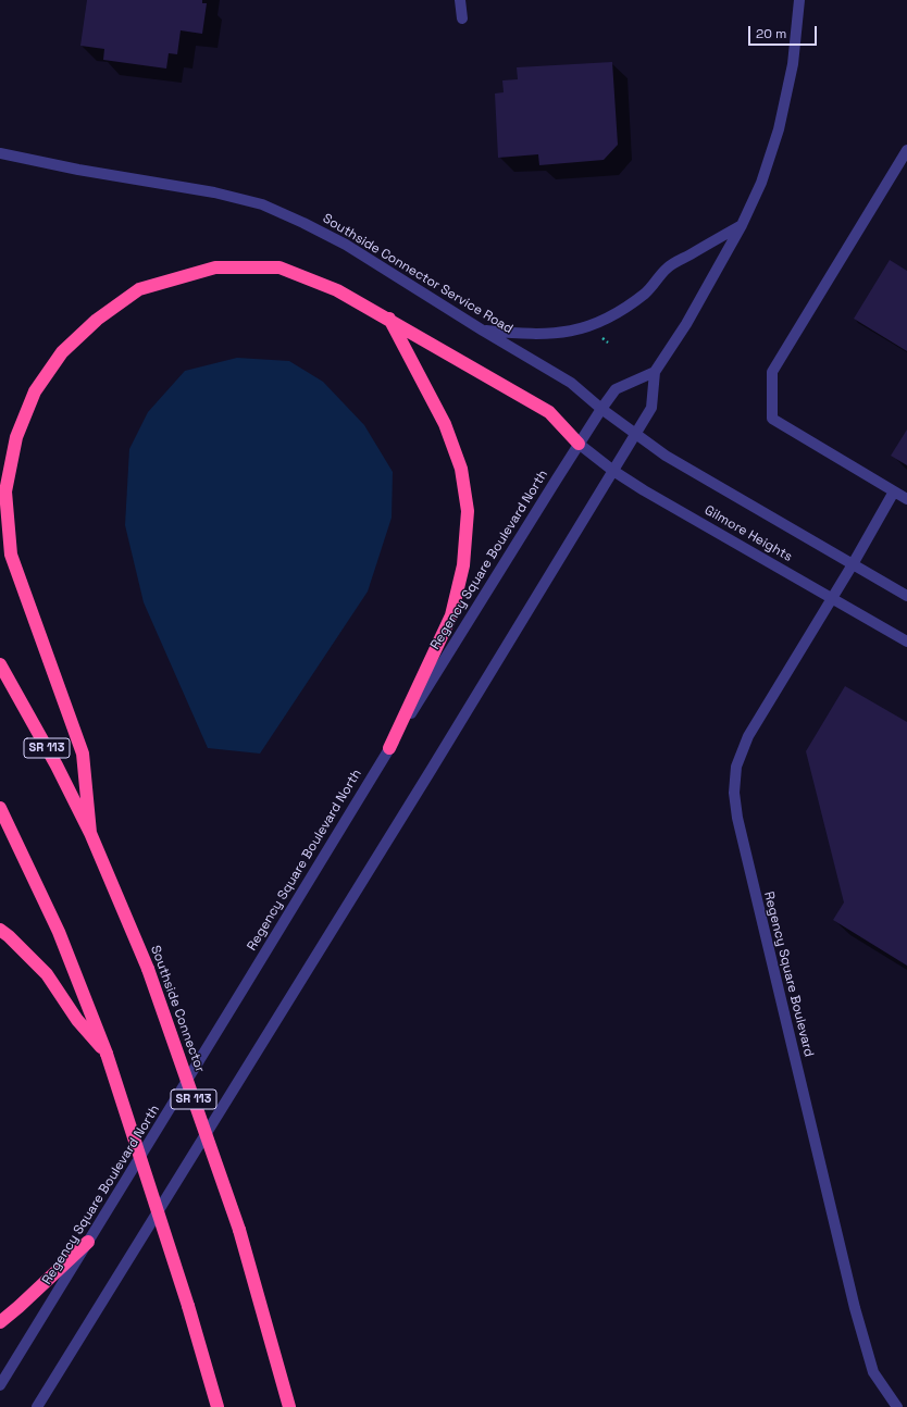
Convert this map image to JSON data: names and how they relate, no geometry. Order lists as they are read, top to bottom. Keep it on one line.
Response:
{"streets":{"highway":["SR 113","Southside Connector"],"street":["Southside Connector Service Road","Gilmore Heights","Regency Square Boulevard North","Regency Square Boulevard"]},"crossings":[["Southside Connector Service Road","Gilmore Heights"],["Southside Connector Service Road","Regency Square Boulevard North"],["Gilmore Heights","Regency Square Boulevard North"],["Gilmore Heights","Regency Square Boulevard"]],"scale_bar":"20 m"}
